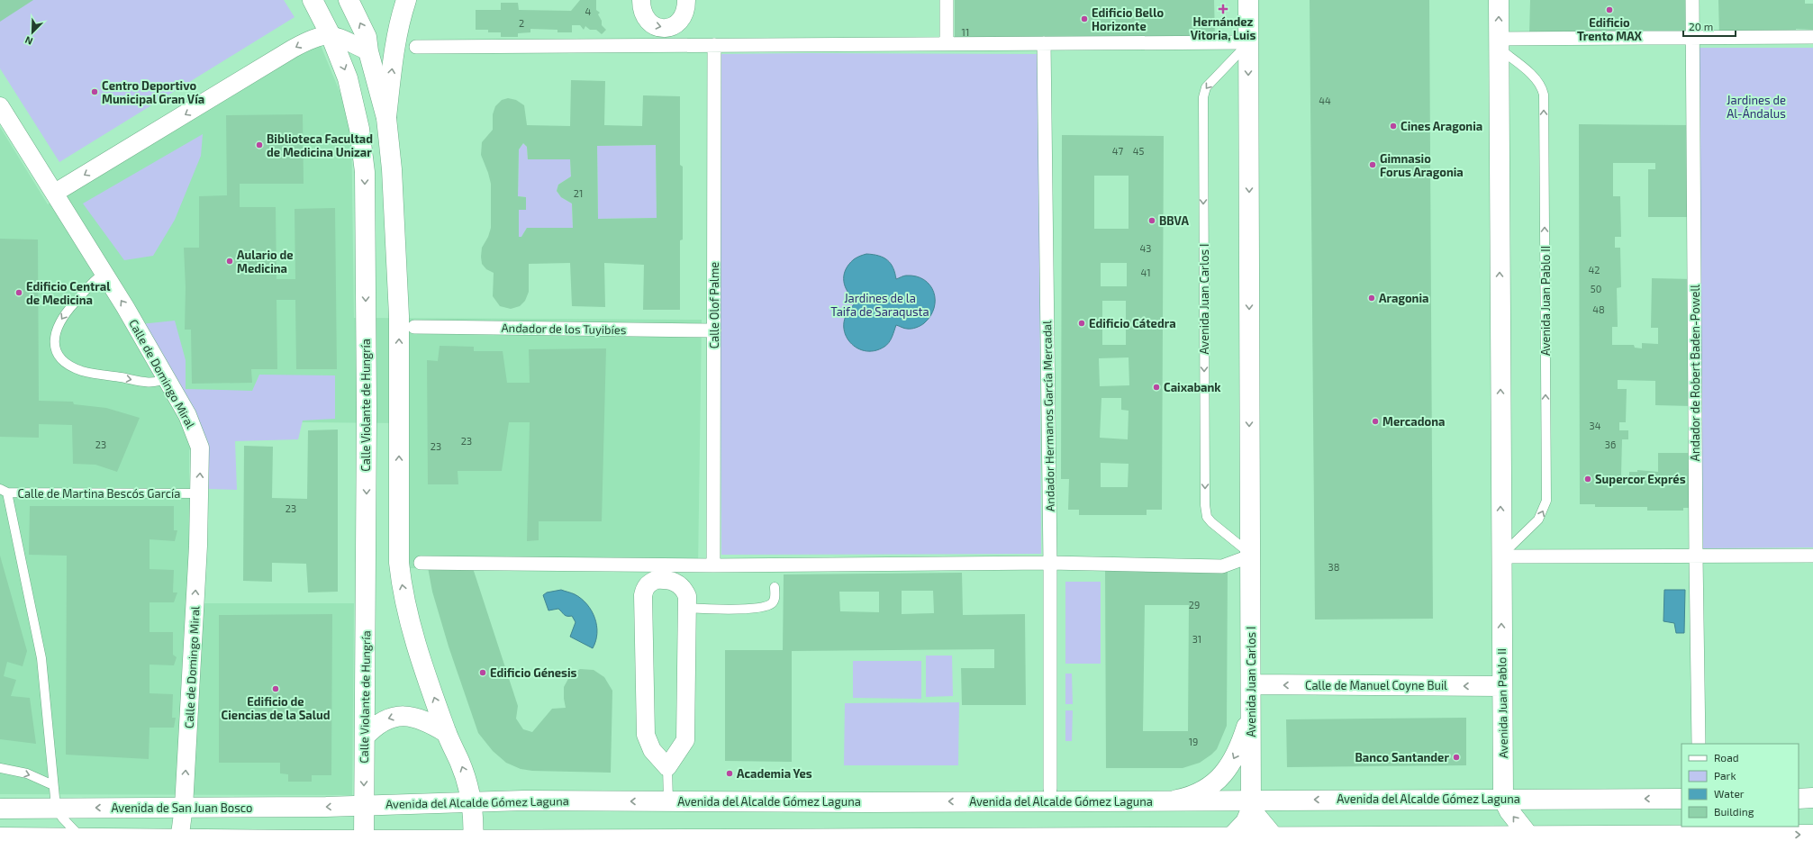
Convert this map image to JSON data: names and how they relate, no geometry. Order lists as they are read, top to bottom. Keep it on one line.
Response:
{"streets":{"main road":["Avenida Juan Carlos I","Avenida Juan Pablo II","Calle Violante de Hungría","Calle de Manuel Coyne Buil","Avenida del Alcalde Gómez Laguna","Avenida de San Juan Bosco"],"street":["Calle Olof Palme","Andador de los Tuyibíes","Andador de Robert Baden-Powell","Calle de Domingo Miral","Andador Hermanos García Mercadal"],"lane":["Calle de Martina Bescós García"]},"crossings":[["Avenida Juan Carlos I","Calle de Manuel Coyne Buil"],["Avenida Juan Carlos I","Avenida del Alcalde Gómez Laguna"],["Avenida Juan Pablo II","Calle de Manuel Coyne Buil"],["Avenida Juan Pablo II","Avenida del Alcalde Gómez Laguna"],["Calle Olof Palme","Andador de los Tuyibíes"],["Calle de Domingo Miral","Calle de Martina Bescós García"],["Calle de Domingo Miral","Avenida de San Juan Bosco"],["Calle Violante de Hungría","Avenida del Alcalde Gómez Laguna"],["Calle Violante de Hungría","Avenida de San Juan Bosco"],["Avenida del Alcalde Gómez Laguna","Avenida de San Juan Bosco"]],"one_way":["Avenida Juan Carlos I","Avenida Juan Pablo II","Calle de Domingo Miral"],"parks":["Jardines de Al-Ándalus","Jardines de la Taifa de Saraqusta"],"places":{"health":["Hernández Vitoria, Luis"],"other":["Edificio Trento MAX","Edificio Bello Horizonte","Centro Deportivo Municipal Gran Vía","Cines Aragonia","Biblioteca Facultad de Medicina Unizar","Gimnasio Forus Aragonia","BBVA","Aulario de Medicina","Edificio Central de Medicina","Aragonia","Edificio Cátedra","Caixabank","Mercadona","Supercor Exprés","Edificio Génesis","Edificio de Ciencias de la Salud","Banco Santander","Academia Yes"]},"house_numbers":["4","2","11","44","47","45","21","43","42","41","50","48","34","23","23","36","23","23","38","29","31","19"],"legend":["Road","Park","Water","Building"],"scale_bar":"20 m","north":"bottom left"}
